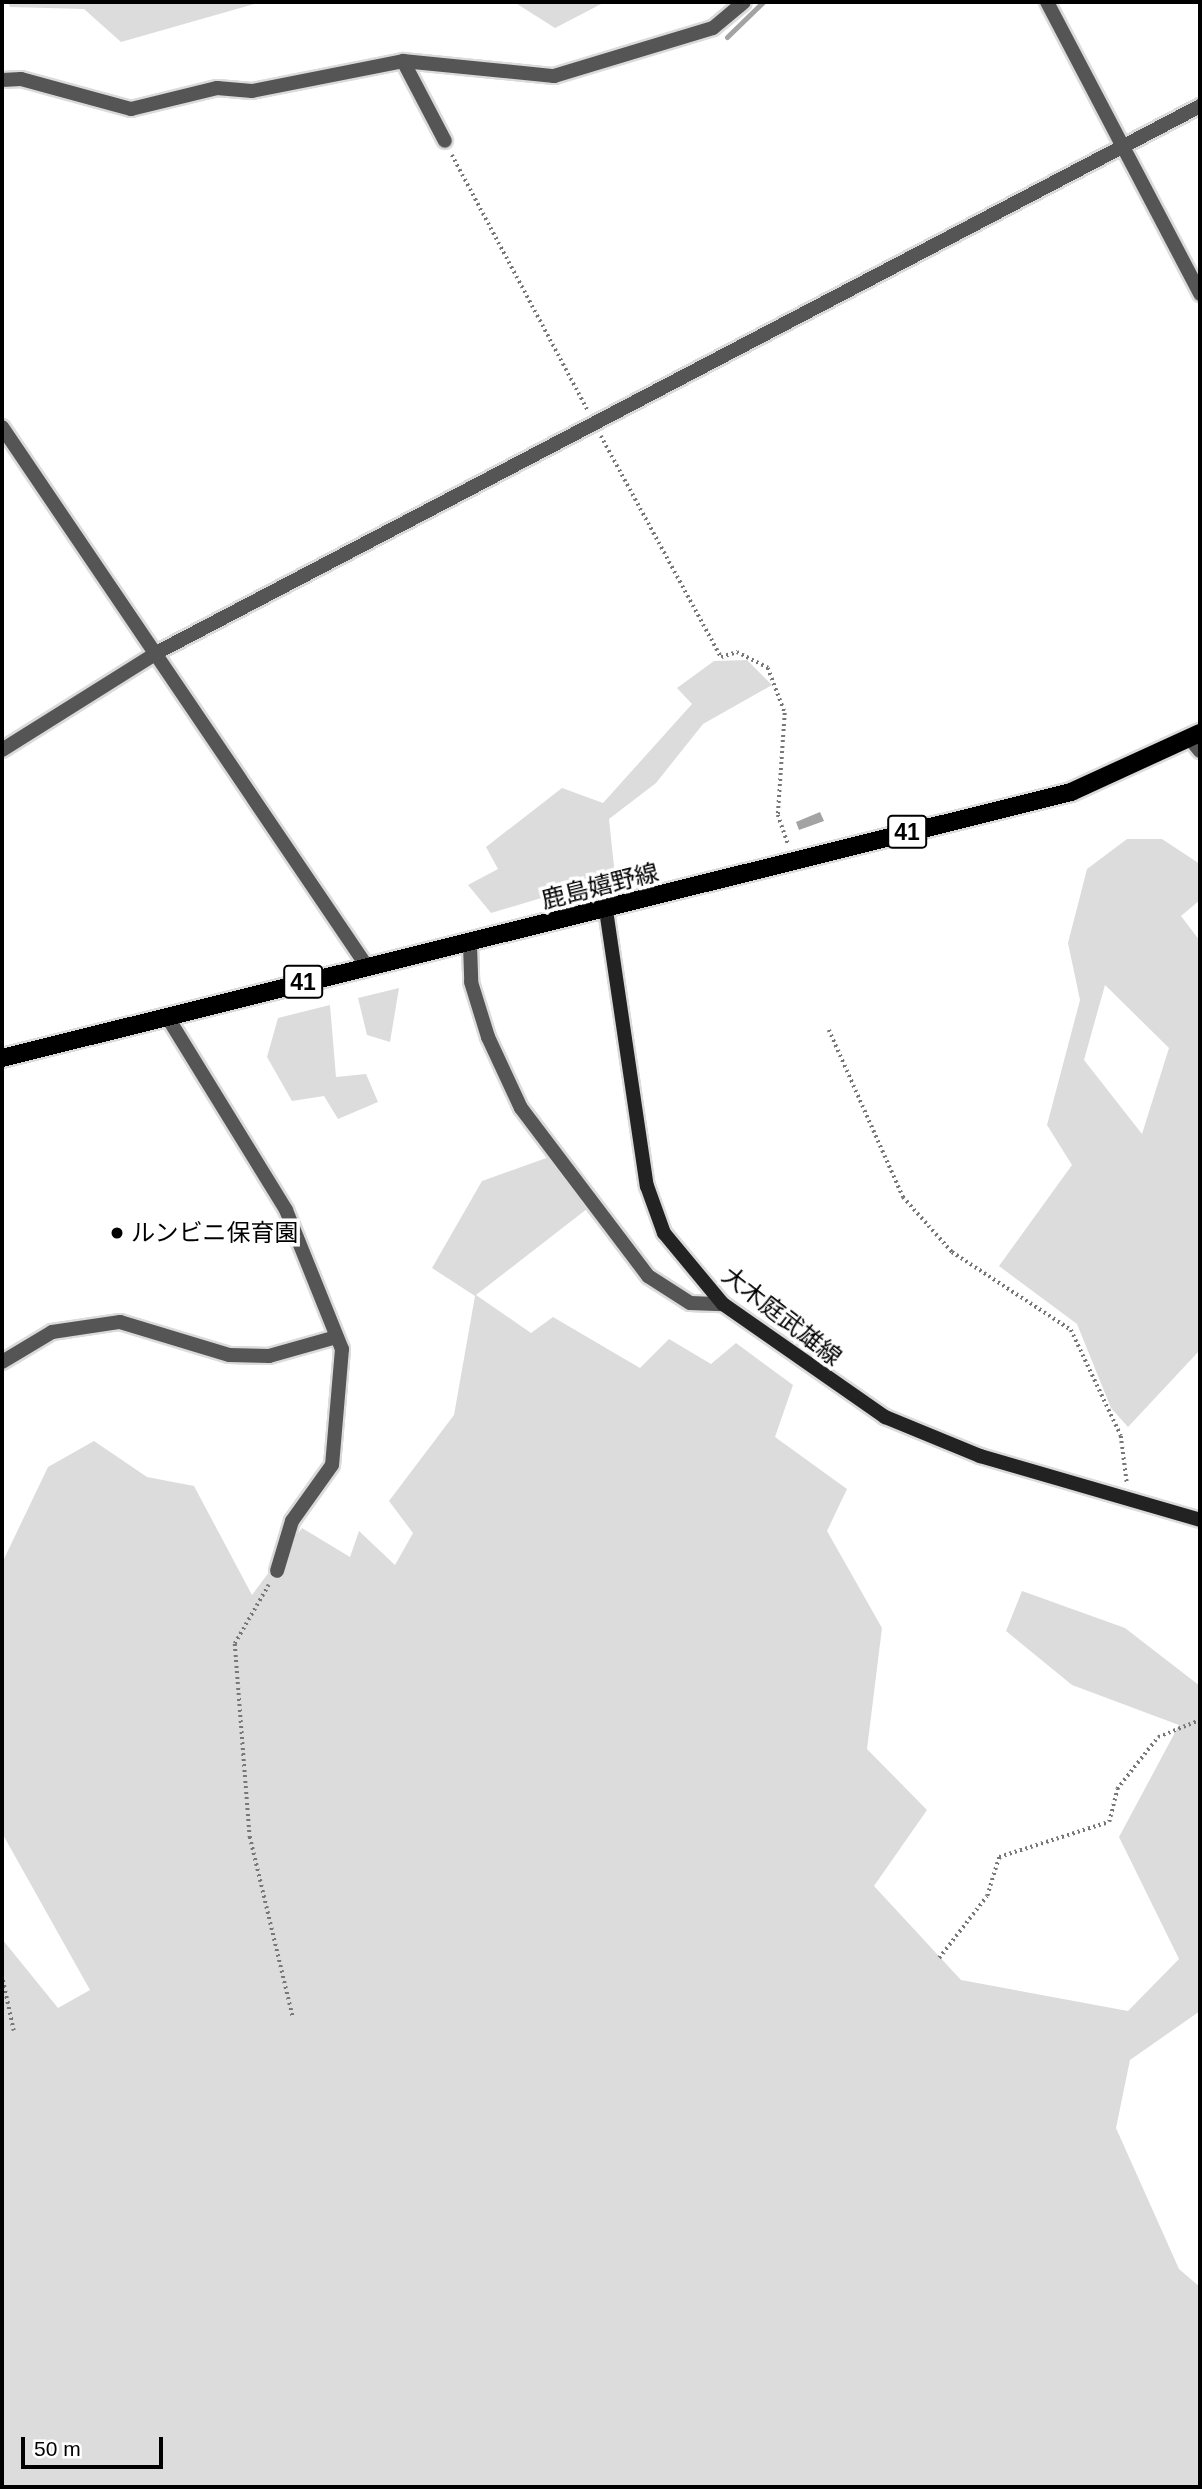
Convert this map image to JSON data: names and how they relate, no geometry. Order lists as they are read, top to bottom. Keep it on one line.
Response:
{"streets":{"main road":["41","鹿島嬉野線","大木庭武雄線"]},"crossings":[["鹿島嬉野線","大木庭武雄線"]],"places":["ルンビニ保育園"],"scale_bar":"50 m"}
